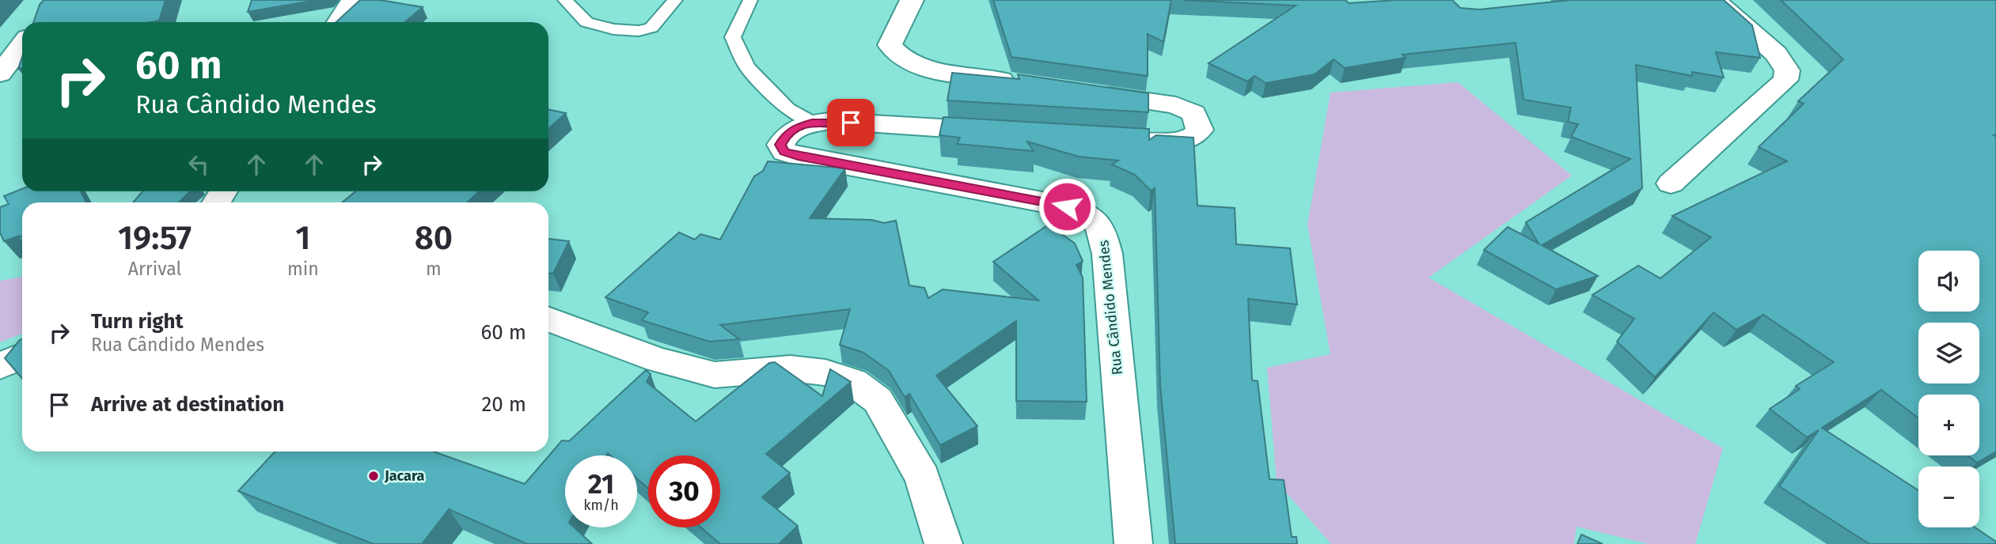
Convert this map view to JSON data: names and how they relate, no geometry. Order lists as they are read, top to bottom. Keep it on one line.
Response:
{"streets":{"street":["Rua Cândido Mendes"]},"places":["Jacara"],"page":{"turn":["60 m","Rua Cândido Mendes"],"eta":["19:57","Arrival","1","min","80","m"],"map_buttons":["+","−"],"list":[{"name":"Turn right","note":"Rua Cândido Mendes","value":"60 m"},{"name":"Arrive at destination","value":"20 m"}],"speed":"21 km/h","limit":"30"}}
